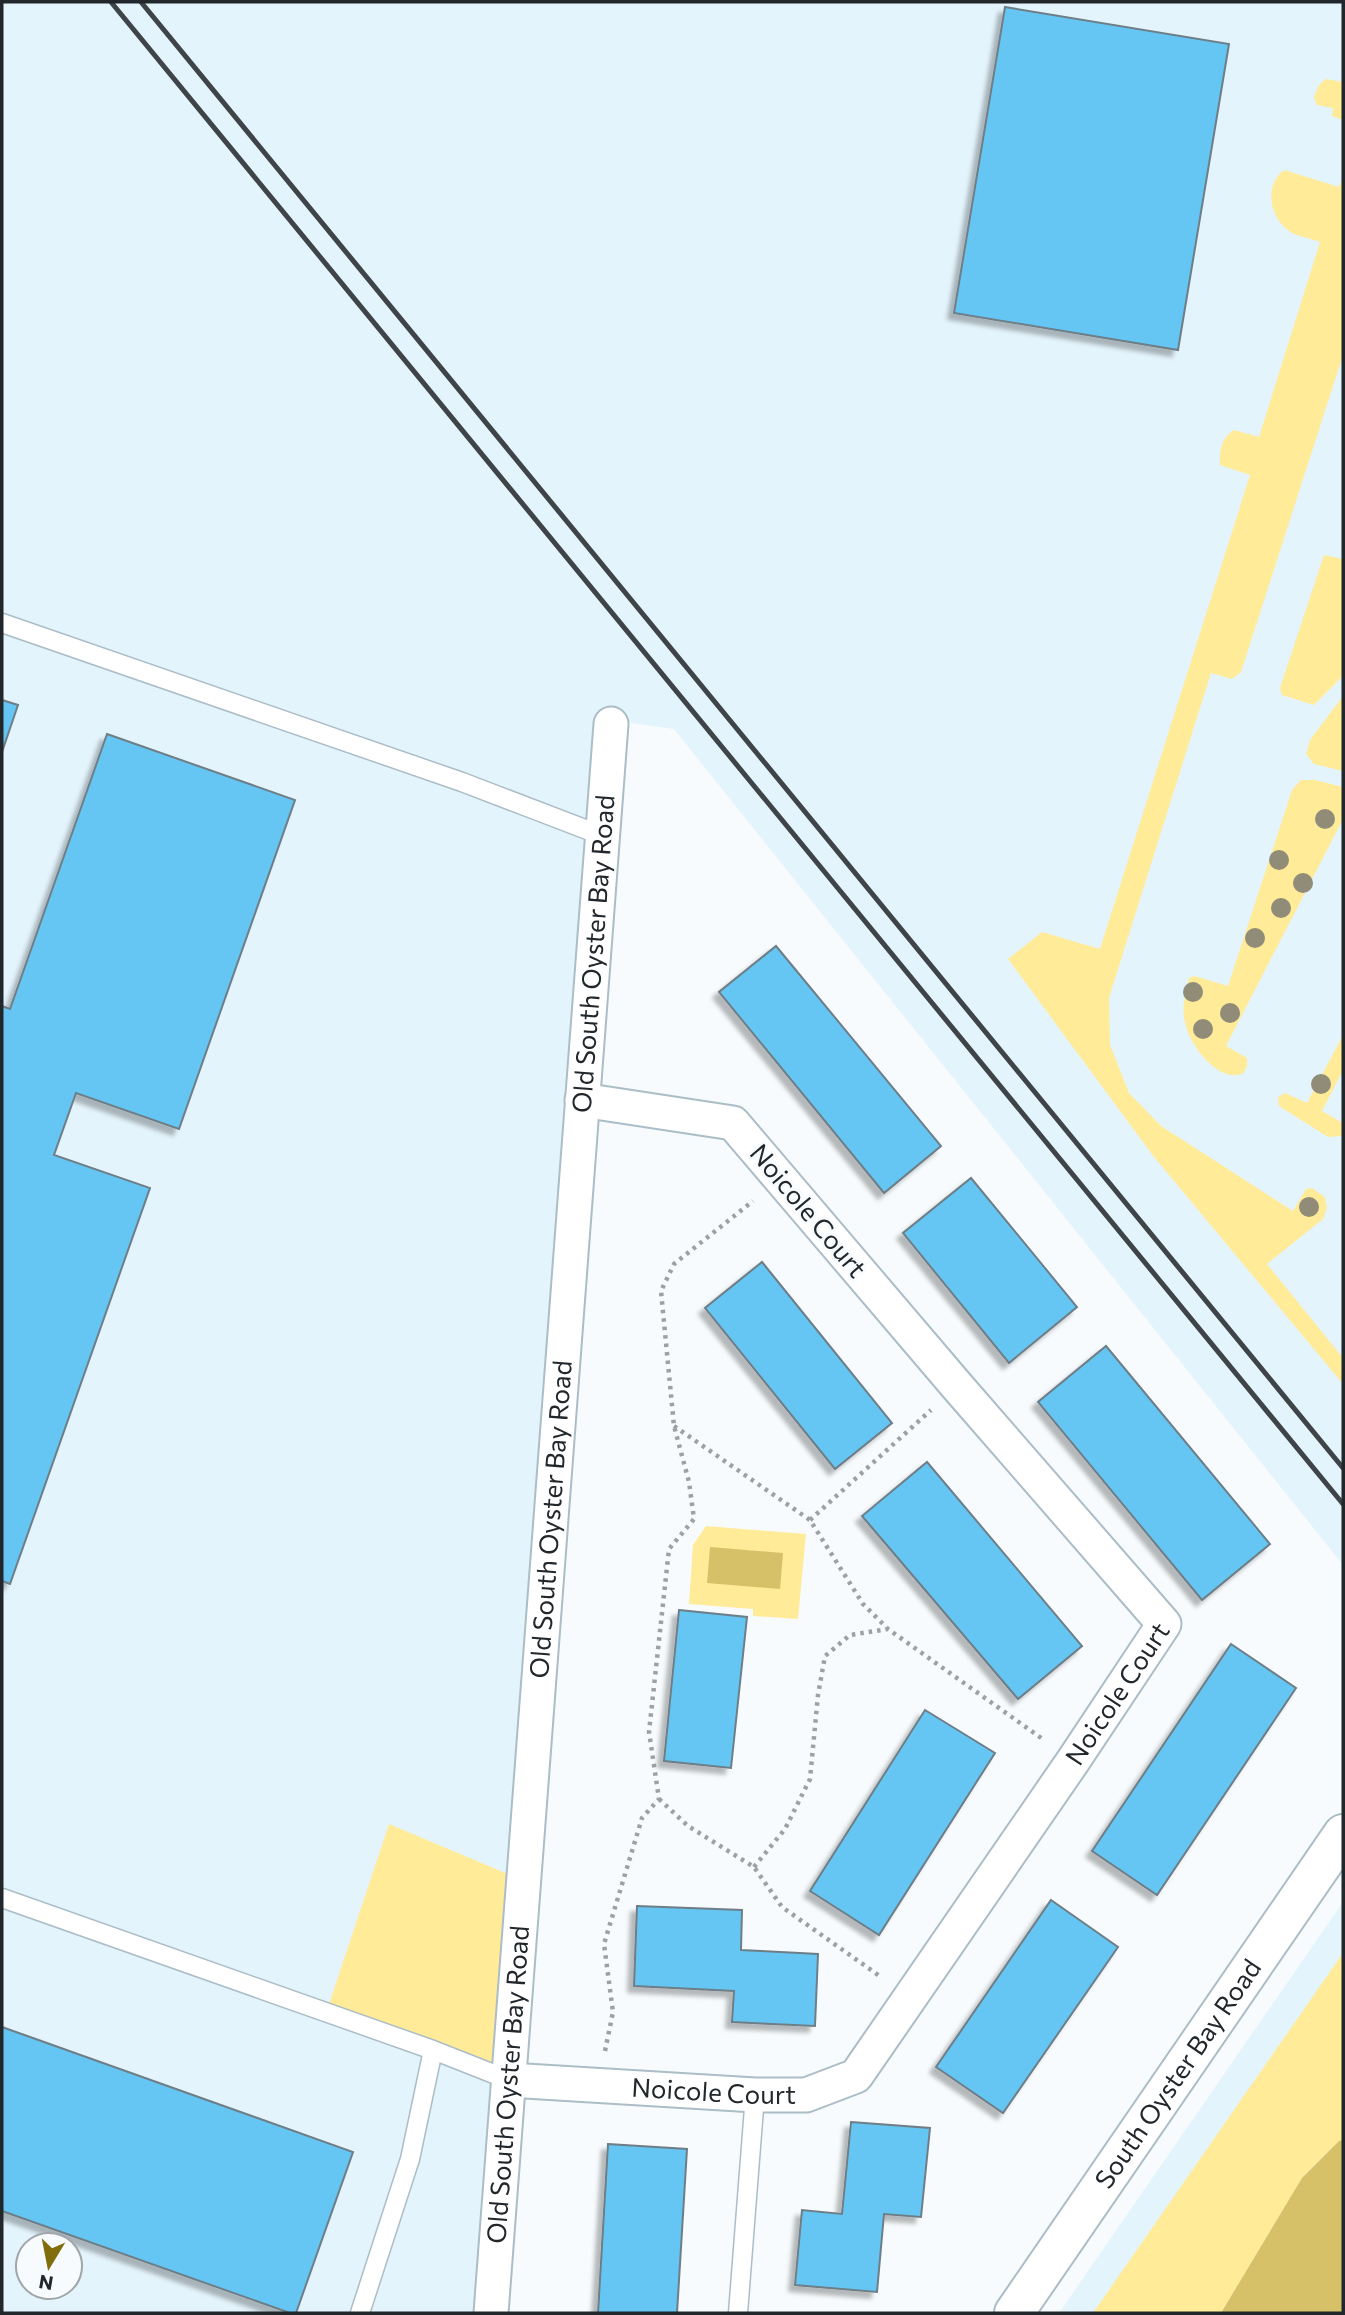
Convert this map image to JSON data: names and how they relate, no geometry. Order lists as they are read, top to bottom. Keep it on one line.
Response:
{"streets":{"main road":["South Oyster Bay Road"],"street":["Old South Oyster Bay Road","Noicole Court"]},"crossings":[["Old South Oyster Bay Road","Noicole Court"]],"north":"bottom"}
